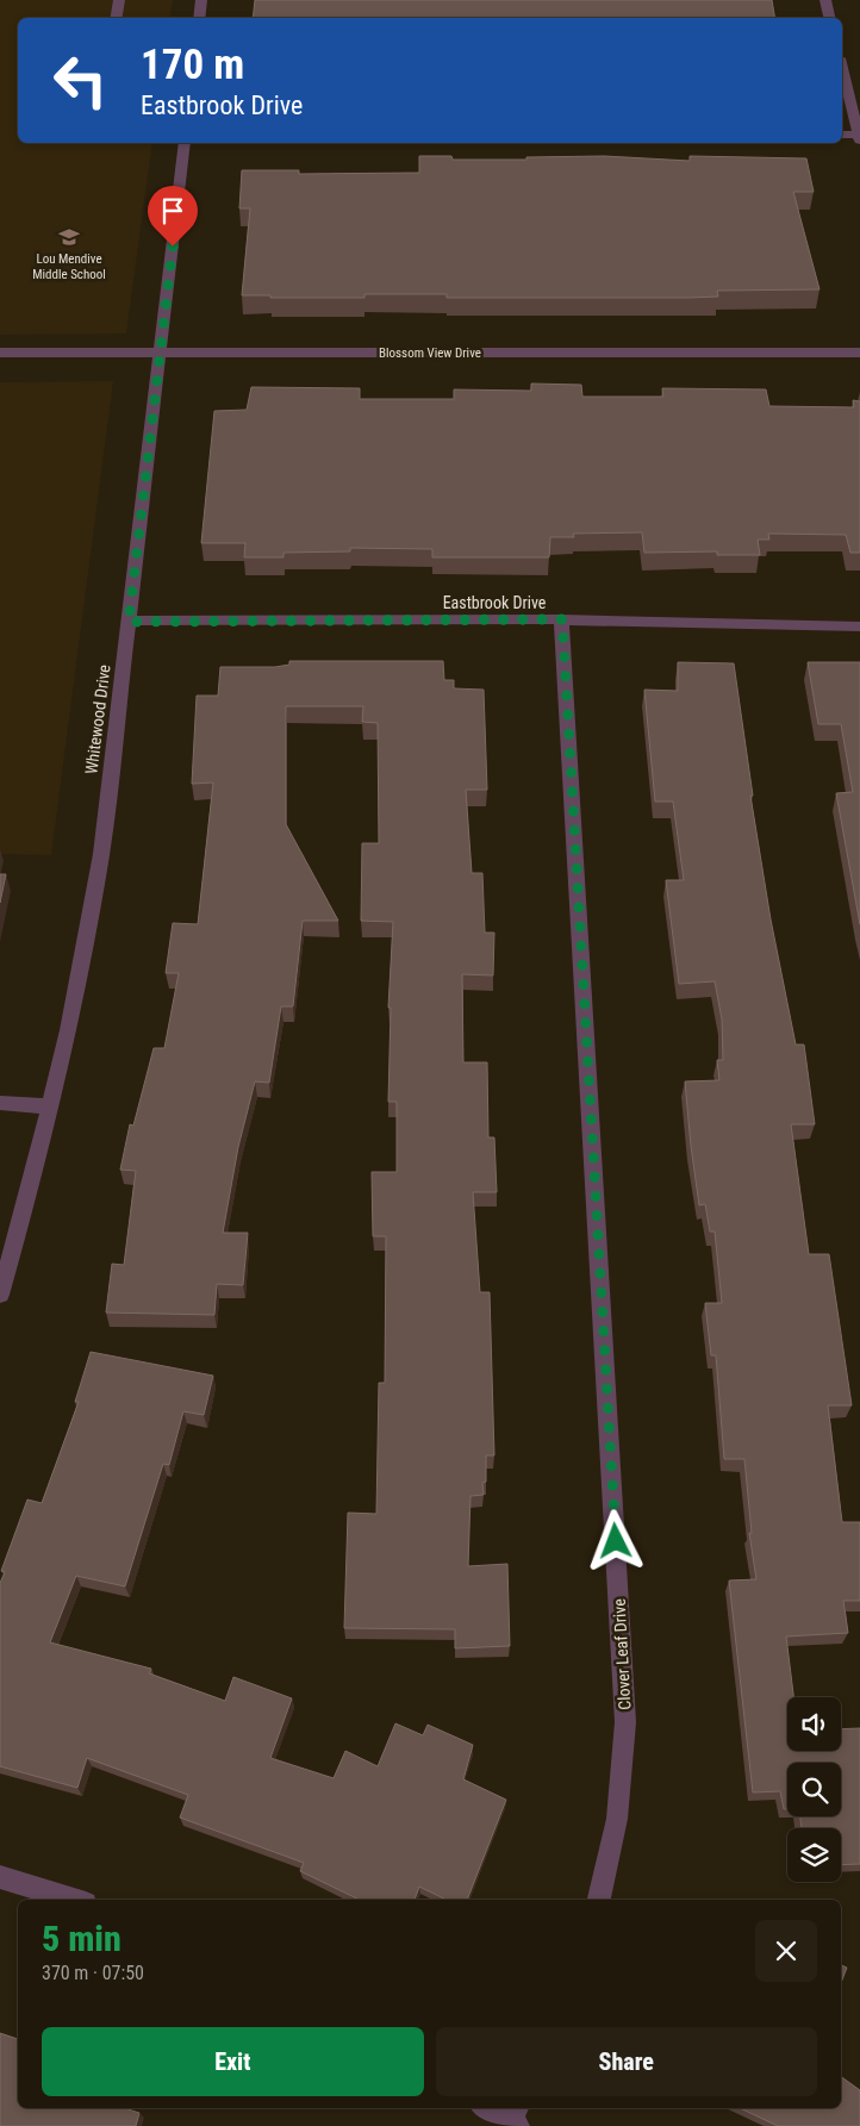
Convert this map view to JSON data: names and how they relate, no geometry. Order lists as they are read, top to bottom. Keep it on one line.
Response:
{"streets":{"street":["Blossom View Drive","Eastbrook Drive","Whitewood Drive","Clover Leaf Drive"]},"crossings":[["Blossom View Drive","Whitewood Drive"],["Eastbrook Drive","Whitewood Drive"],["Eastbrook Drive","Clover Leaf Drive"]],"places":{"school or university":["Lou Mendive Middle School"]},"page":{"turn":["170 m","Eastbrook Drive"],"heading":["5 min","370 m · 07:50"],"buttons":["Exit","Share"]}}
